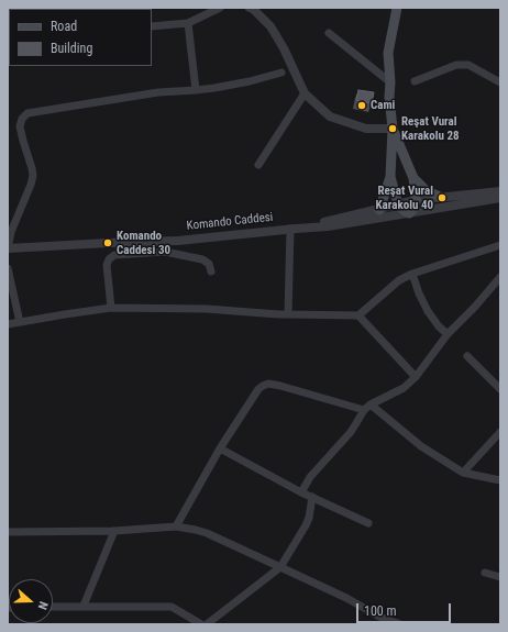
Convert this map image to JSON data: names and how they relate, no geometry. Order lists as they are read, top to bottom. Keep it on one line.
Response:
{"streets":{"street":["Komando Caddesi"]},"places":["Cami","Reşat Vural Karakolu 28","Reşat Vural Karakolu 40","Komando Caddesi 30"],"legend":["Road","Building"],"scale_bar":"100 m","north":"right"}
